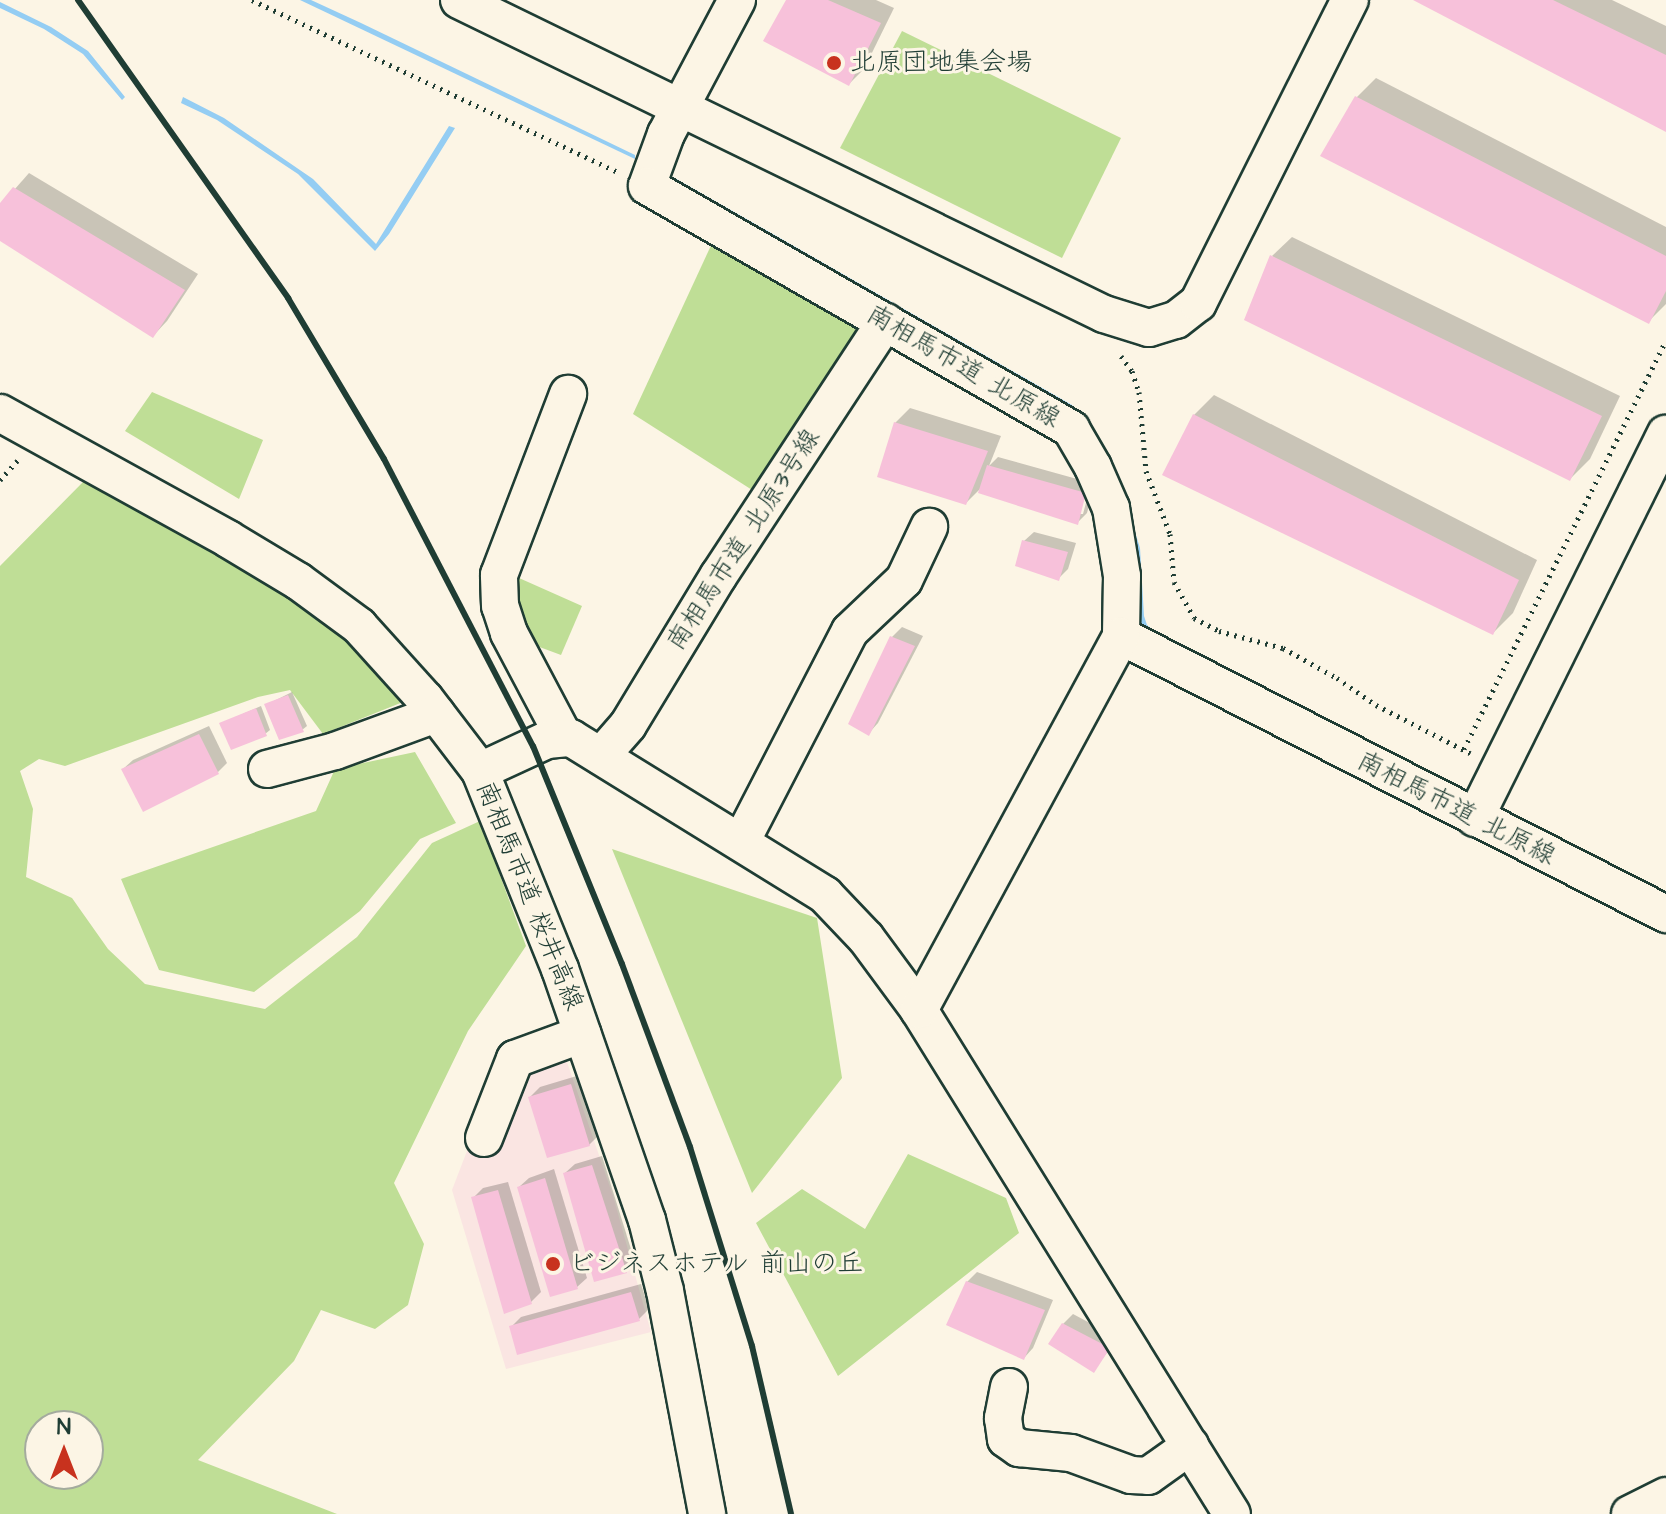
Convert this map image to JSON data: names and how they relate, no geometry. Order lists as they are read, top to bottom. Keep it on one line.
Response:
{"streets":{"street":["南相馬市道 北原線","南相馬市道 北原3号線","南相馬市道 桜井高線"]},"crossings":[["南相馬市道 北原線","南相馬市道 北原3号線"]],"places":["北原団地集会場","ビジネスホテル 前山の丘"],"north":"top"}
